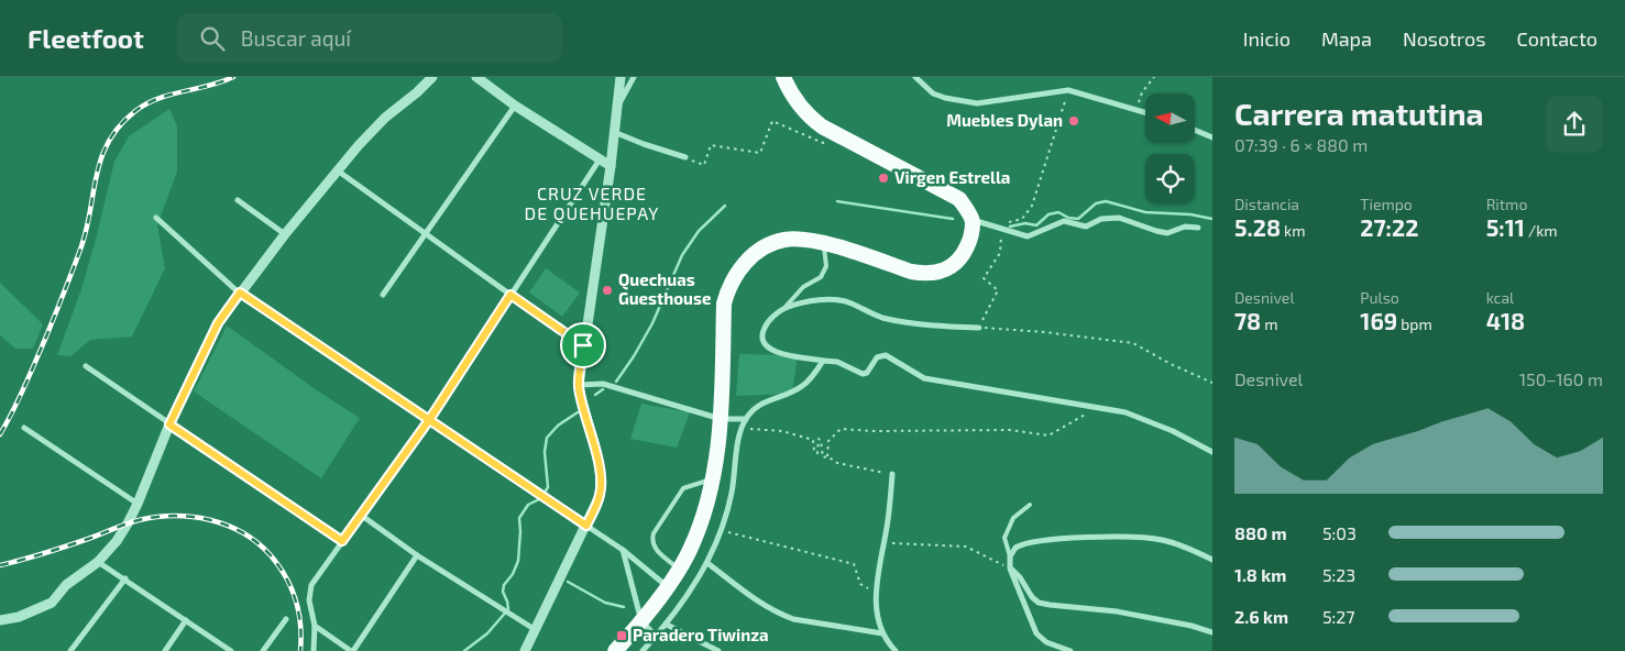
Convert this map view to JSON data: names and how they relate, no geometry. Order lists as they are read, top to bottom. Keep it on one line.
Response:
{"districts":["CRUZ VERDE DE QUEHUEPAY"],"places":{"other":["Muebles Dylan","Virgen Estrella","Quechuas Guesthouse"],"transit":["Paradero Tiwinza"]},"north":"left","page":{"header":"Fleetfoot","search":"Buscar aquí","nav":["Inicio","Mapa","Nosotros","Contacto"],"heading":["Carrera matutina","07:39 · 6 × 880 m"],"stats":[["Distancia","5.28 km"],["Tiempo","27:22"],["Ritmo","5:11 /km"],["Desnivel","78 m"],["Pulso","169 bpm"],["kcal","418"]],"chart":["Desnivel","150–160 m"],"list":[{"name":"880 m","note":"5:03"},{"name":"1.8 km","note":"5:23"},{"name":"2.6 km","note":"5:27"}]}}
